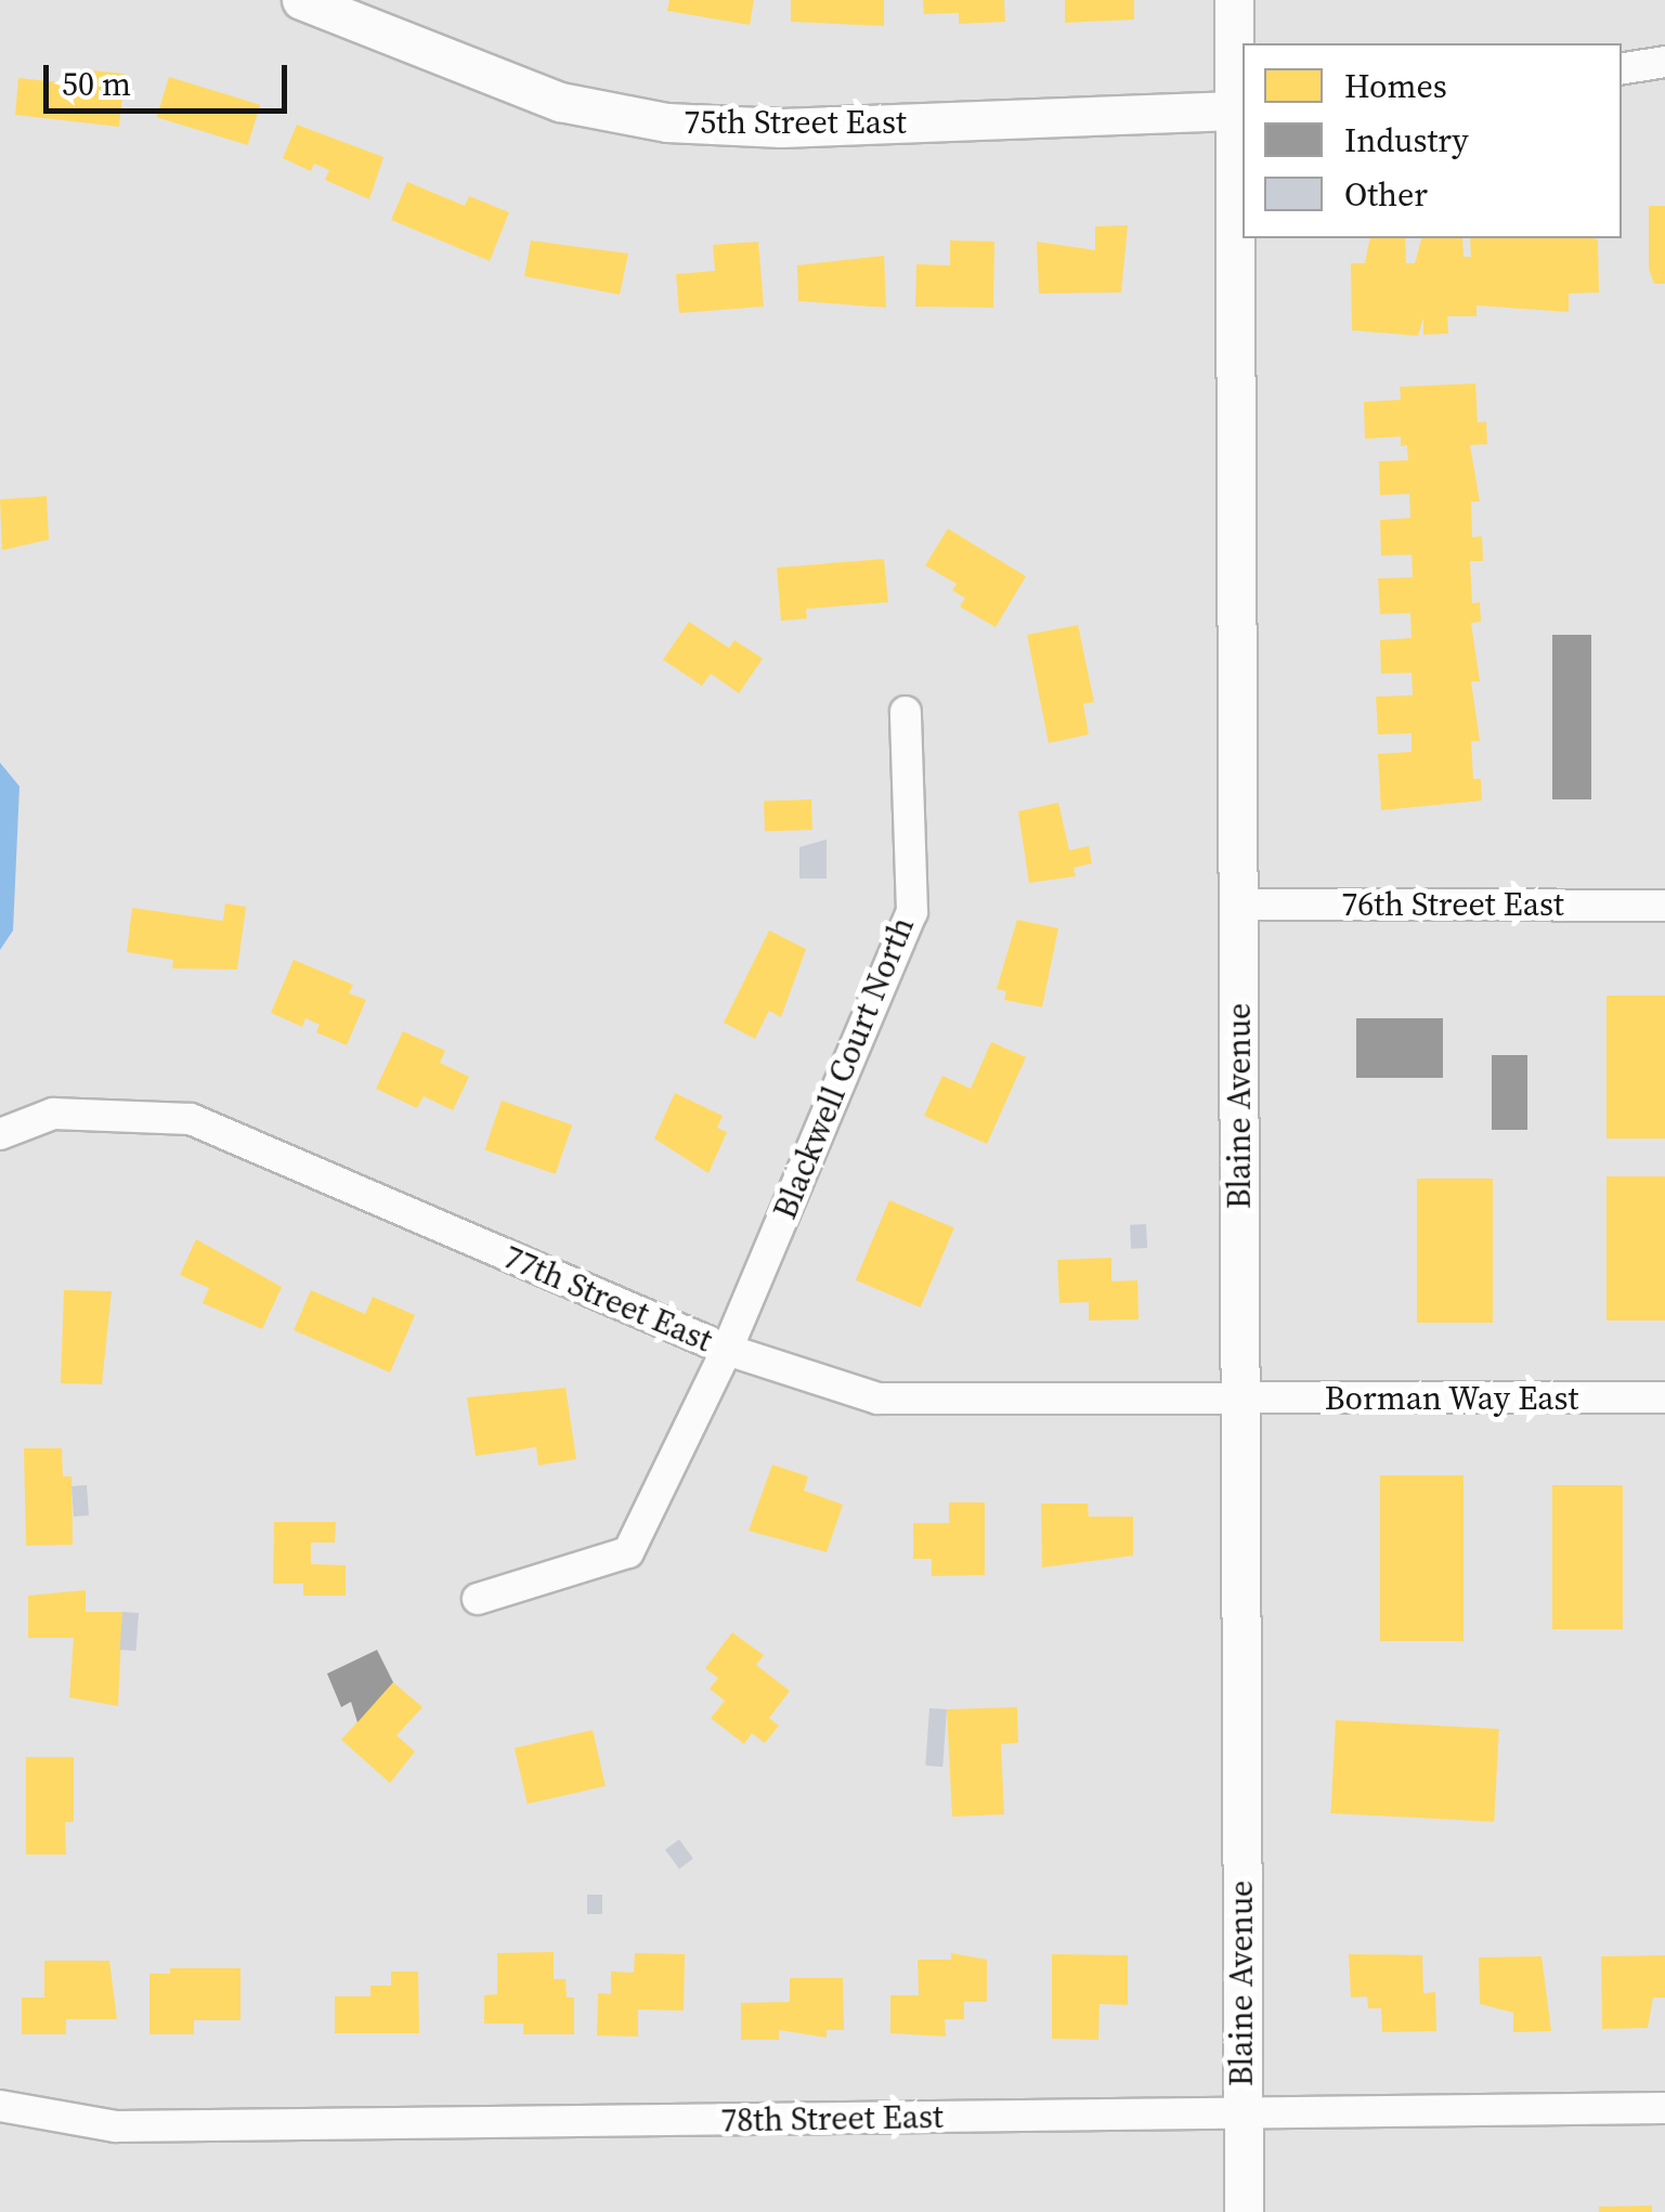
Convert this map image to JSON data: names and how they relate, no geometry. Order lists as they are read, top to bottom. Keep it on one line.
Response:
{"streets":{"street":["75th Street East","76th Street East","Blackwell Court North","Blaine Avenue","77th Street East","Borman Way East","78th Street East"]},"crossings":[["75th Street East","Blaine Avenue"],["76th Street East","Blaine Avenue"],["Blackwell Court North","77th Street East"],["Blaine Avenue","77th Street East"],["Blaine Avenue","Borman Way East"],["Blaine Avenue","78th Street East"],["77th Street East","Borman Way East"]],"legend":["Homes","Industry","Other"],"scale_bar":"50 m"}
